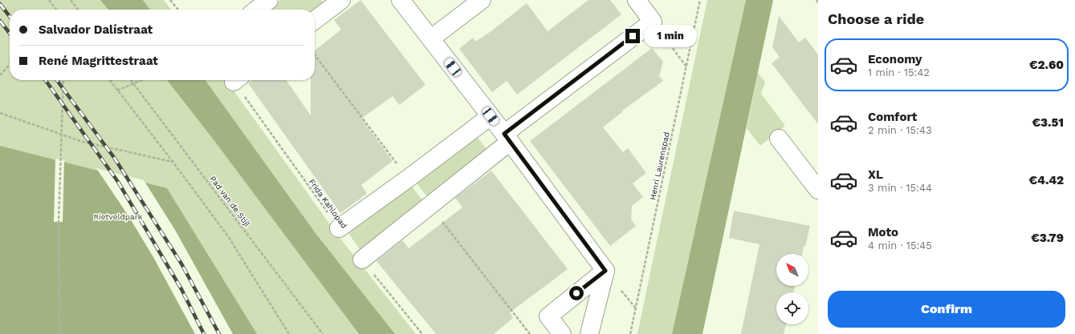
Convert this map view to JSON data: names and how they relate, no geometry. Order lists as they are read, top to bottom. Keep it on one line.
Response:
{"streets":{"path":["Henri Laurenspad","Pad van de Stijl","Frida Kahlopad"]},"parks":["Rietveldpark"],"north":"top left","page":{"heading":"Choose a ride","banner":["Salvador Dalístraat","René Magrittestraat"],"bubble":"1 min","list":[{"name":"Economy","note":"1 min · 15:42","value":"€2.60"},{"name":"Comfort","note":"2 min · 15:43","value":"€3.51"},{"name":"XL","note":"3 min · 15:44","value":"€4.42"},{"name":"Moto","note":"4 min · 15:45","value":"€3.79"}],"buttons":"Confirm"}}
